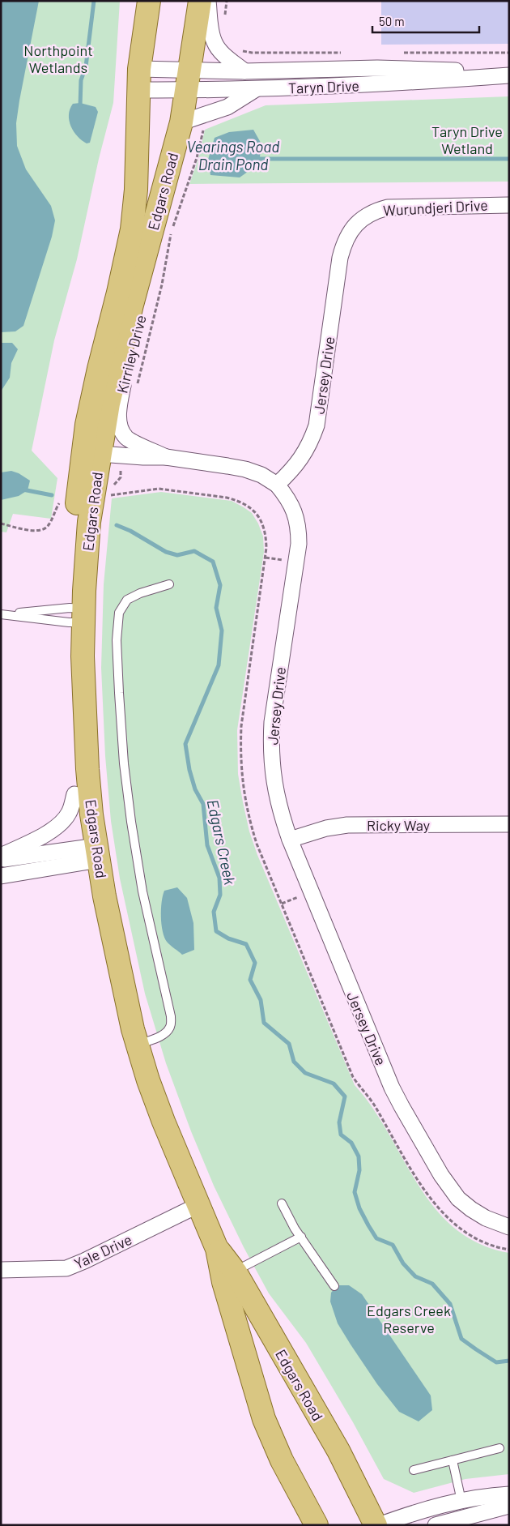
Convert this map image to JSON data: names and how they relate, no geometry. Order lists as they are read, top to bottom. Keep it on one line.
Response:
{"streets":{"main road":["Edgars Road"],"street":["Taryn Drive","Wurundjeri Drive","Kirriley Drive","Jersey Drive","Ricky Way","Yale Drive"]},"crossings":[["Taryn Drive","Edgars Road"],["Edgars Road","Kirriley Drive"],["Edgars Road","Yale Drive"],["Wurundjeri Drive","Jersey Drive"],["Kirriley Drive","Jersey Drive"],["Jersey Drive","Ricky Way"]],"water":["Vearings Road Drain Pond","Edgars Creek"],"parks":["Northpoint Wetlands","Taryn Drive Wetland","Edgars Creek Reserve"],"scale_bar":"50 m"}
